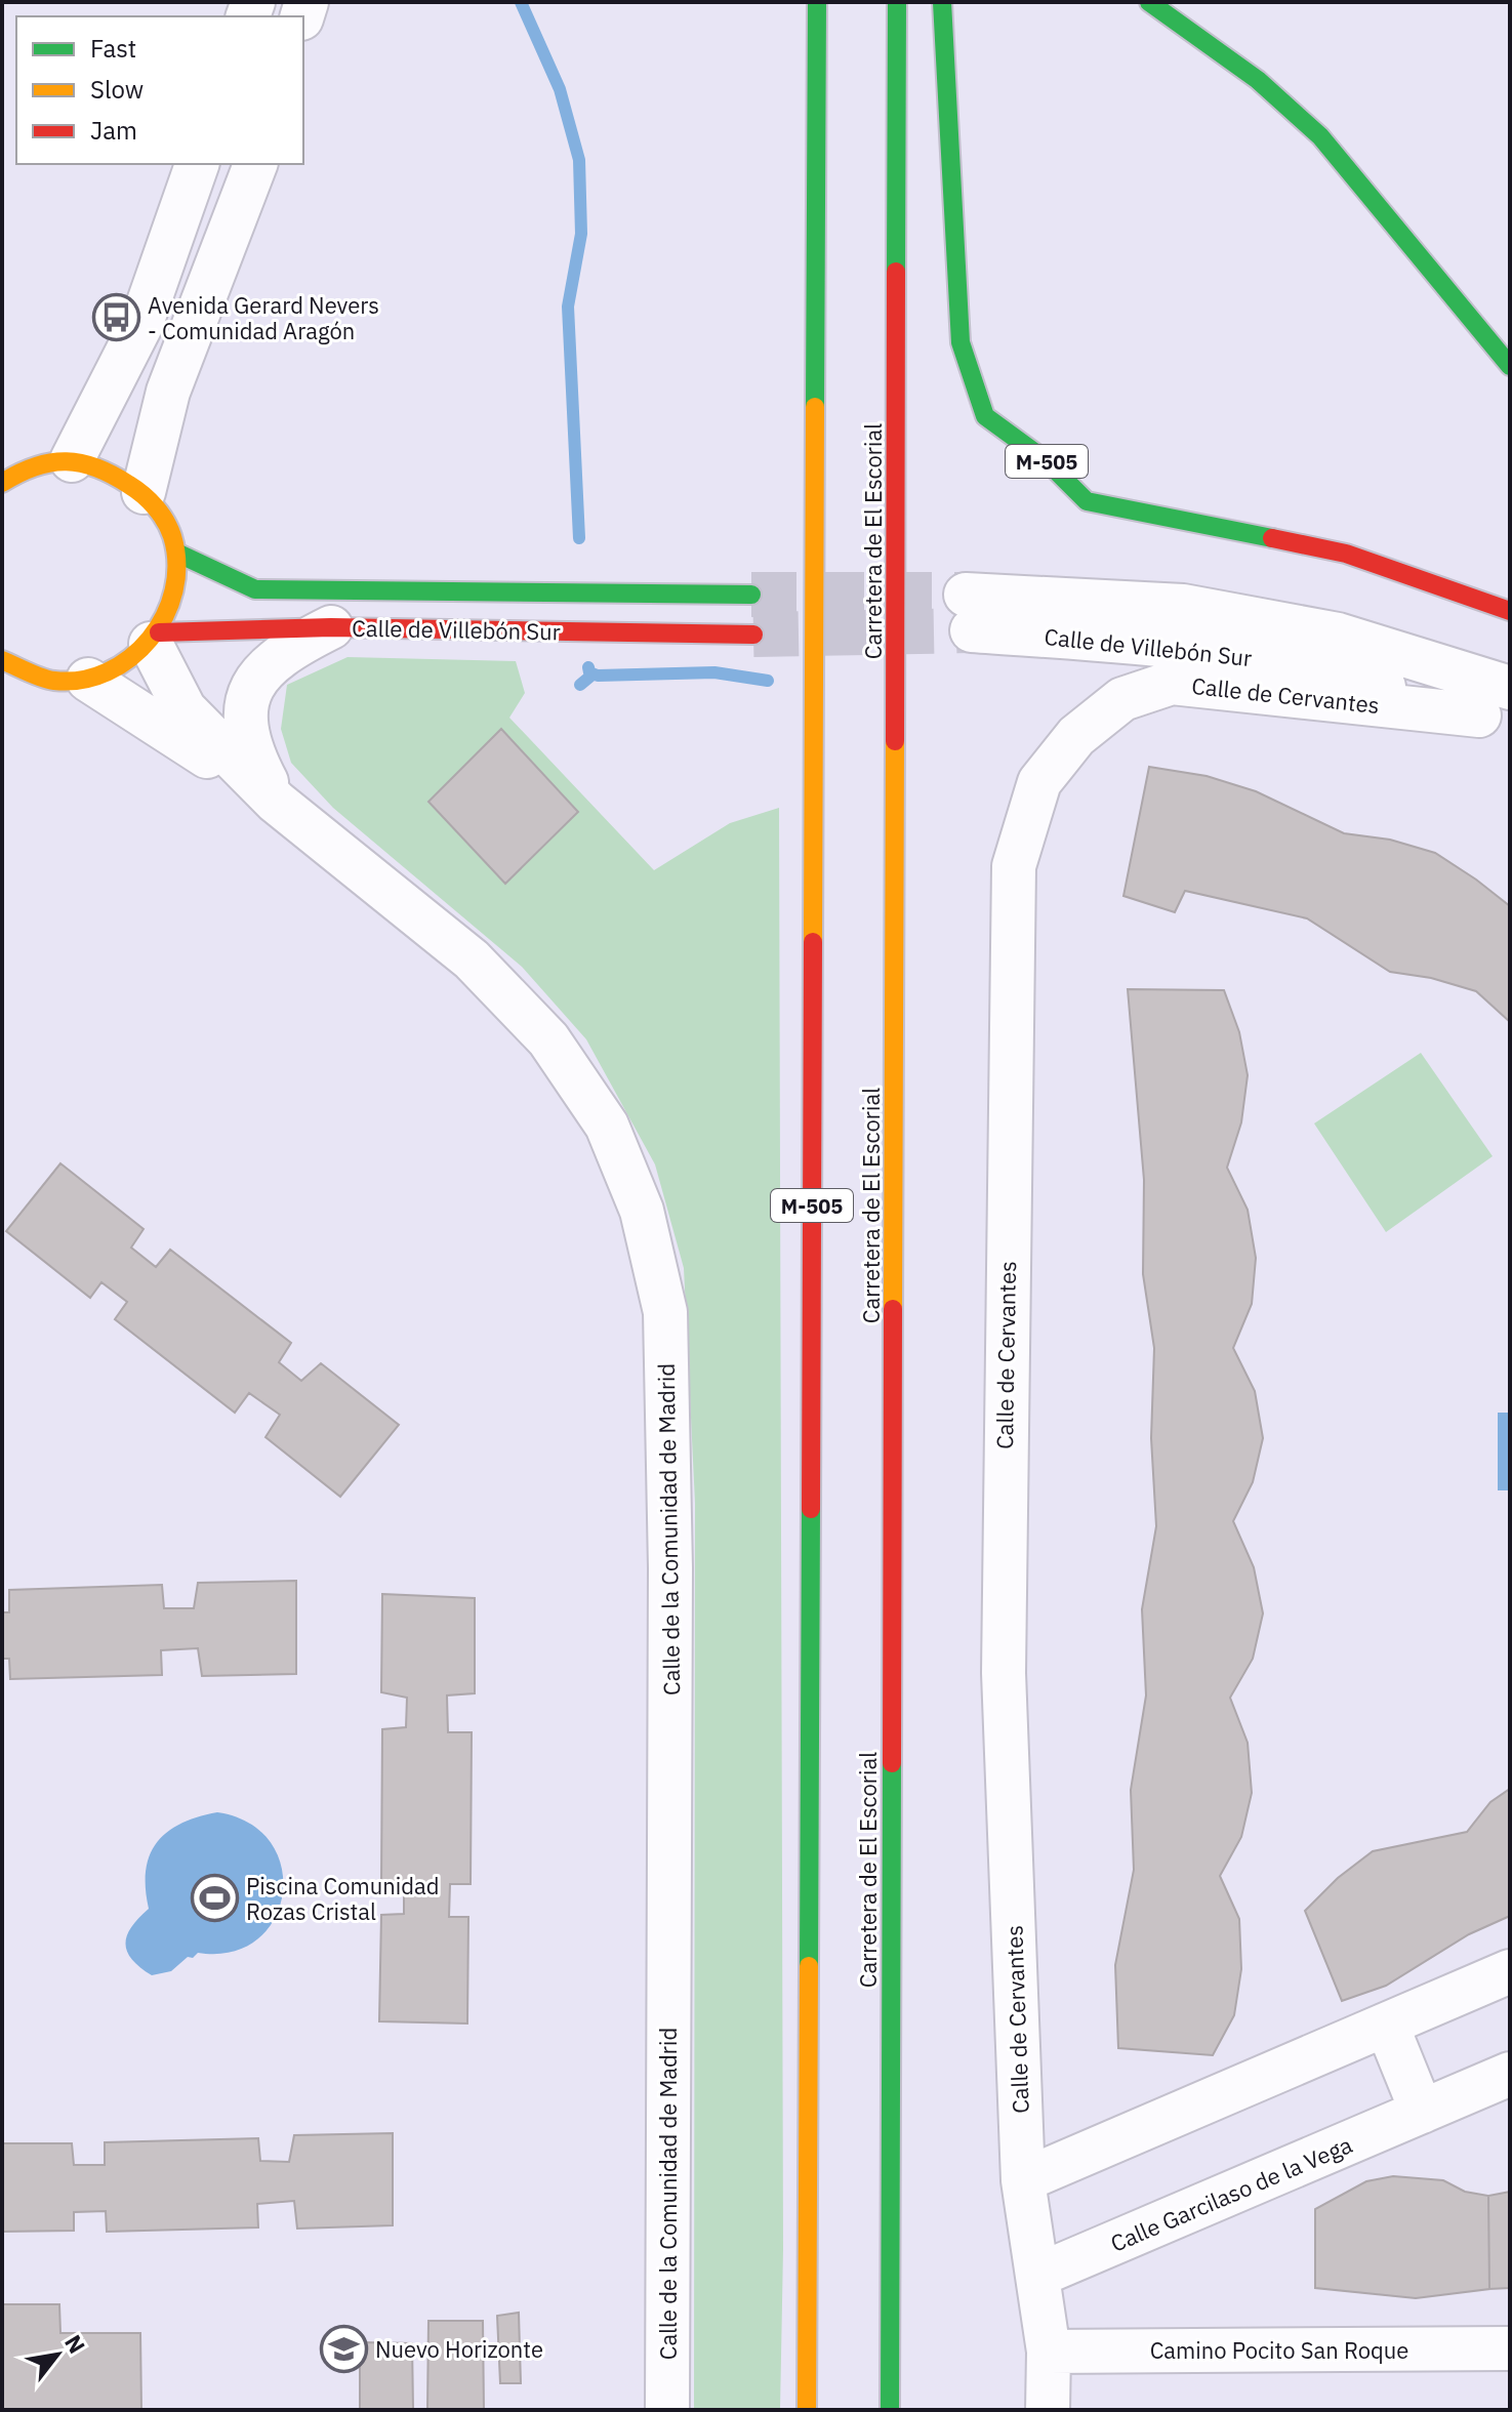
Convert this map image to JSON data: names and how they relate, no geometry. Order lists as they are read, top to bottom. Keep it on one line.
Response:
{"streets":{"main road":["M-505","Carretera de El Escorial","Calle de Villebón Sur"],"street":["Calle de Cervantes","Calle de la Comunidad de Madrid","Calle Garcilaso de la Vega","Camino Pocito San Roque"]},"crossings":[["Calle de Villebón Sur","Calle de Cervantes"],["Calle de Villebón Sur","Calle de la Comunidad de Madrid"],["Calle de Cervantes","Calle Garcilaso de la Vega"],["Calle de Cervantes","Camino Pocito San Roque"]],"places":{"bus stop":["Avenida Gerard Nevers - Comunidad Aragón"],"sports":["Piscina Comunidad Rozas Cristal"],"school or university":["Nuevo Horizonte"]},"legend":["Fast","Slow","Jam"],"north":"top right"}
